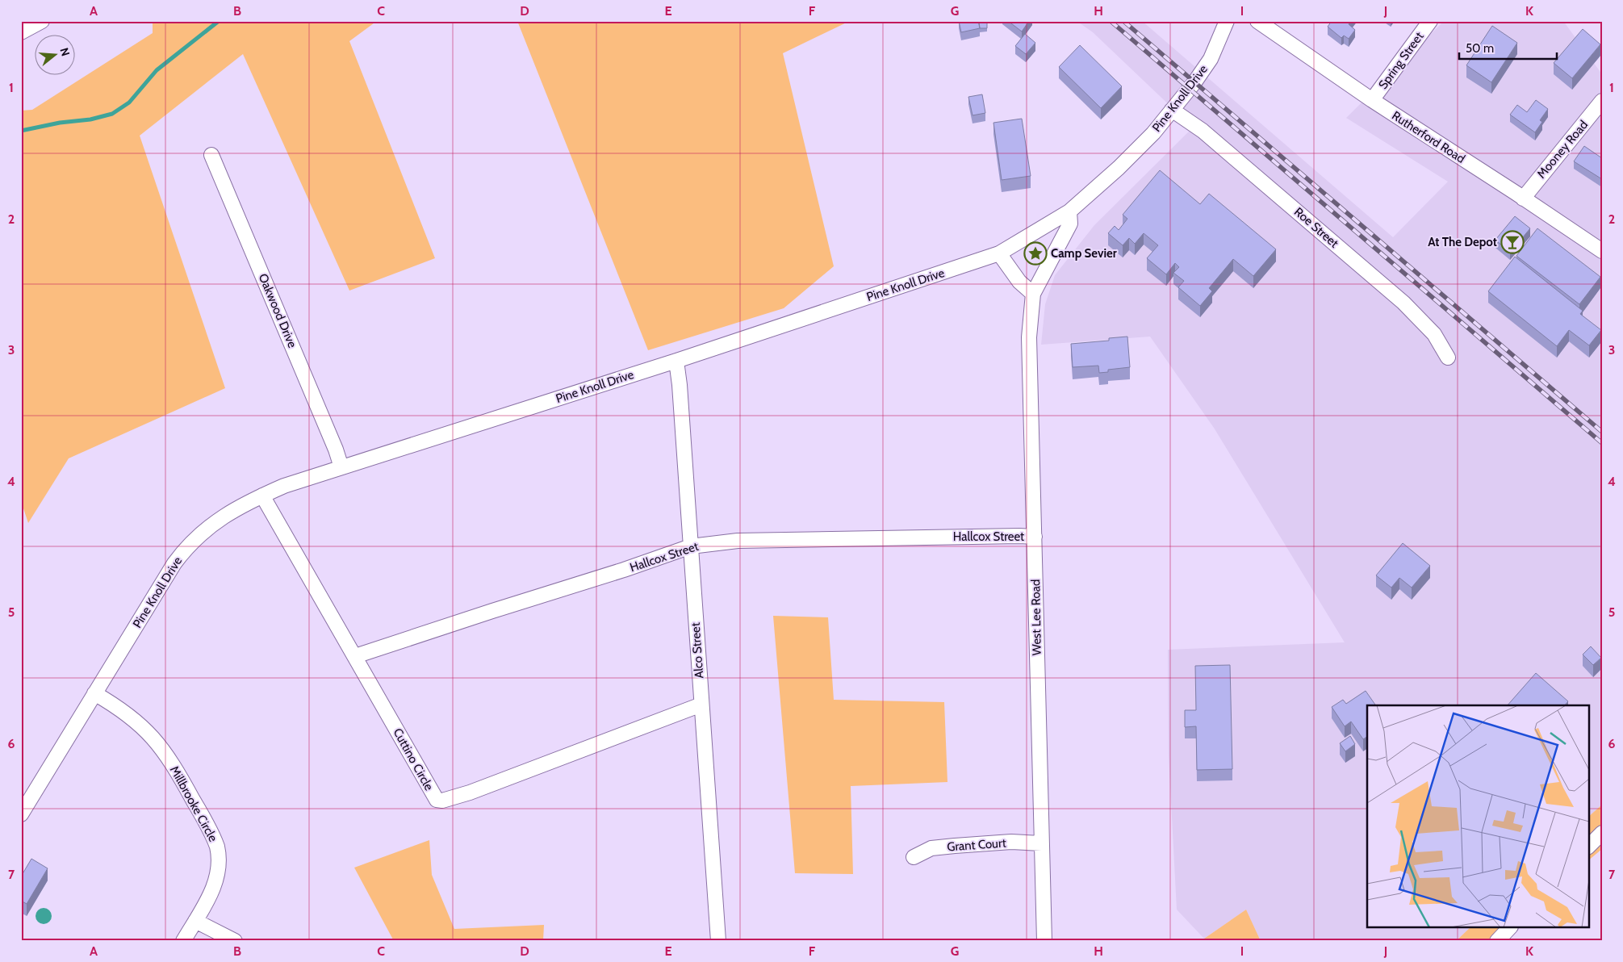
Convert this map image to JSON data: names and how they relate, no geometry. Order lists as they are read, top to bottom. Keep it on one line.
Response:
{"streets":{"street":["Spring Street","Pine Knoll Drive","Rutherford Road","Mooney Road","Roe Street","Oakwood Drive","Hallcox Street","West Lee Road","Alco Street","Cuttino Circle","Millbrooke Circle","Grant Court"]},"crossings":[["Spring Street","Rutherford Road"],["Pine Knoll Drive","Roe Street"],["Pine Knoll Drive","Oakwood Drive"],["Pine Knoll Drive","West Lee Road"],["Pine Knoll Drive","Alco Street"],["Pine Knoll Drive","Cuttino Circle"],["Pine Knoll Drive","Millbrooke Circle"],["Rutherford Road","Mooney Road"],["Hallcox Street","West Lee Road"],["Hallcox Street","Alco Street"],["Hallcox Street","Cuttino Circle"],["West Lee Road","Grant Court"],["Alco Street","Cuttino Circle"]],"places":{"bar":["At The Depot"],"place":["Camp Sevier"]},"scale_bar":"50 m","north":"right","grid":{"columns":["A","B","C","D","E","F","G","H","I","J","K"],"rows":["1","2","3","4","5","6","7"]}}
